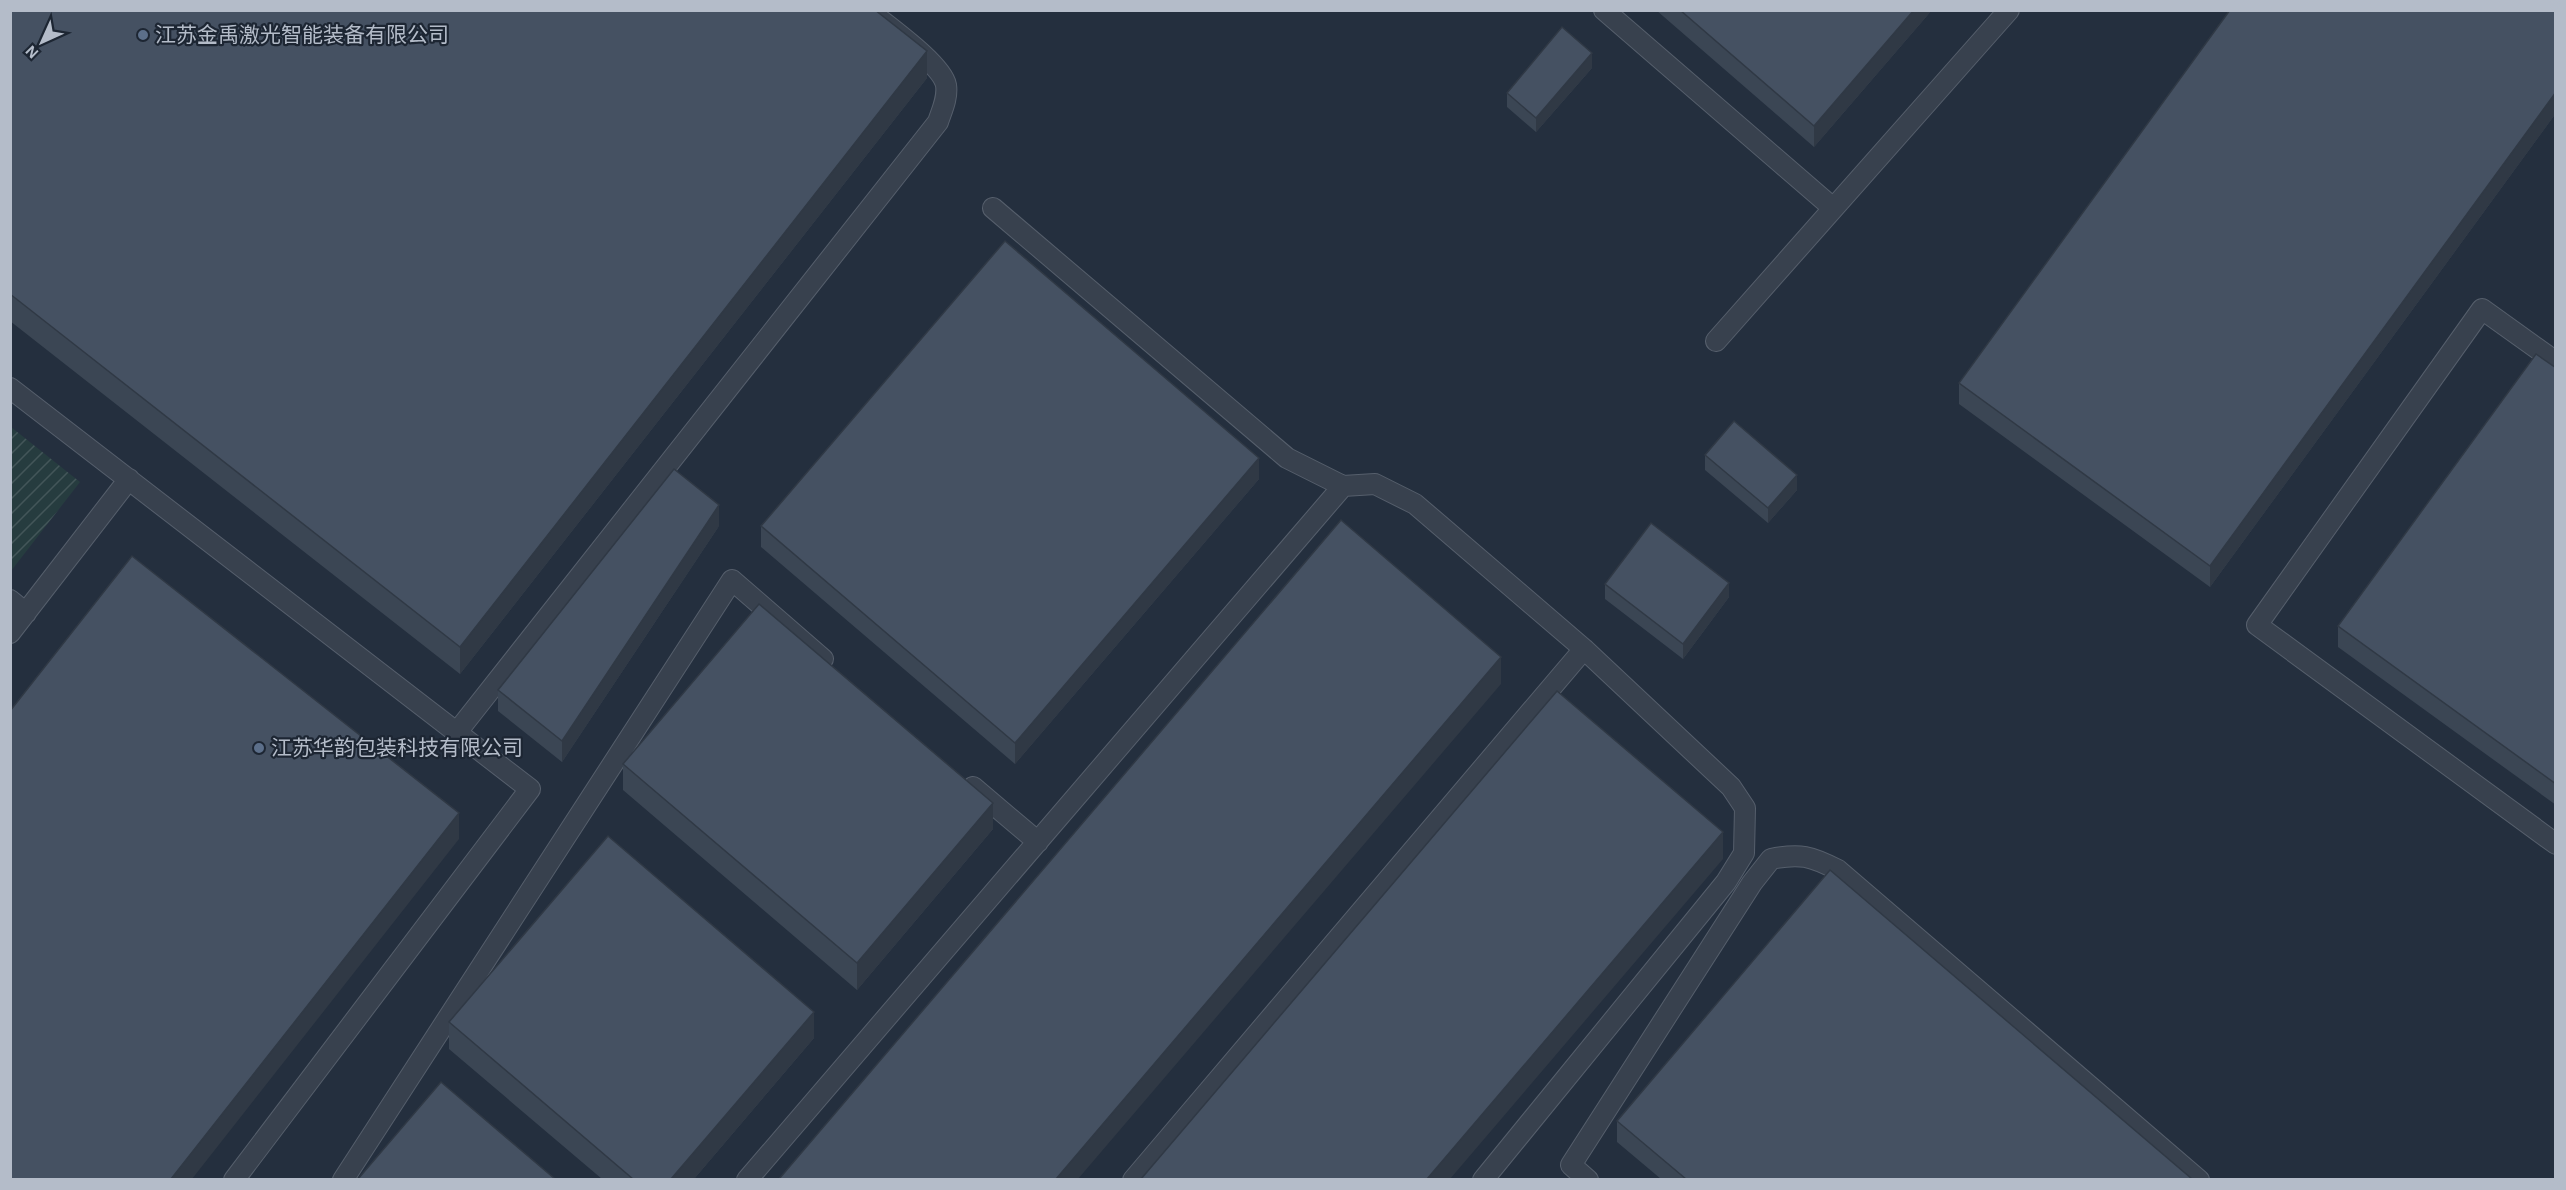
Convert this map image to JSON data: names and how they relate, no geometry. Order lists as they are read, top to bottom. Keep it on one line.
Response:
{"places":["江苏金禹激光智能装备有限公司","江苏华韵包装科技有限公司"],"north":"bottom left"}
